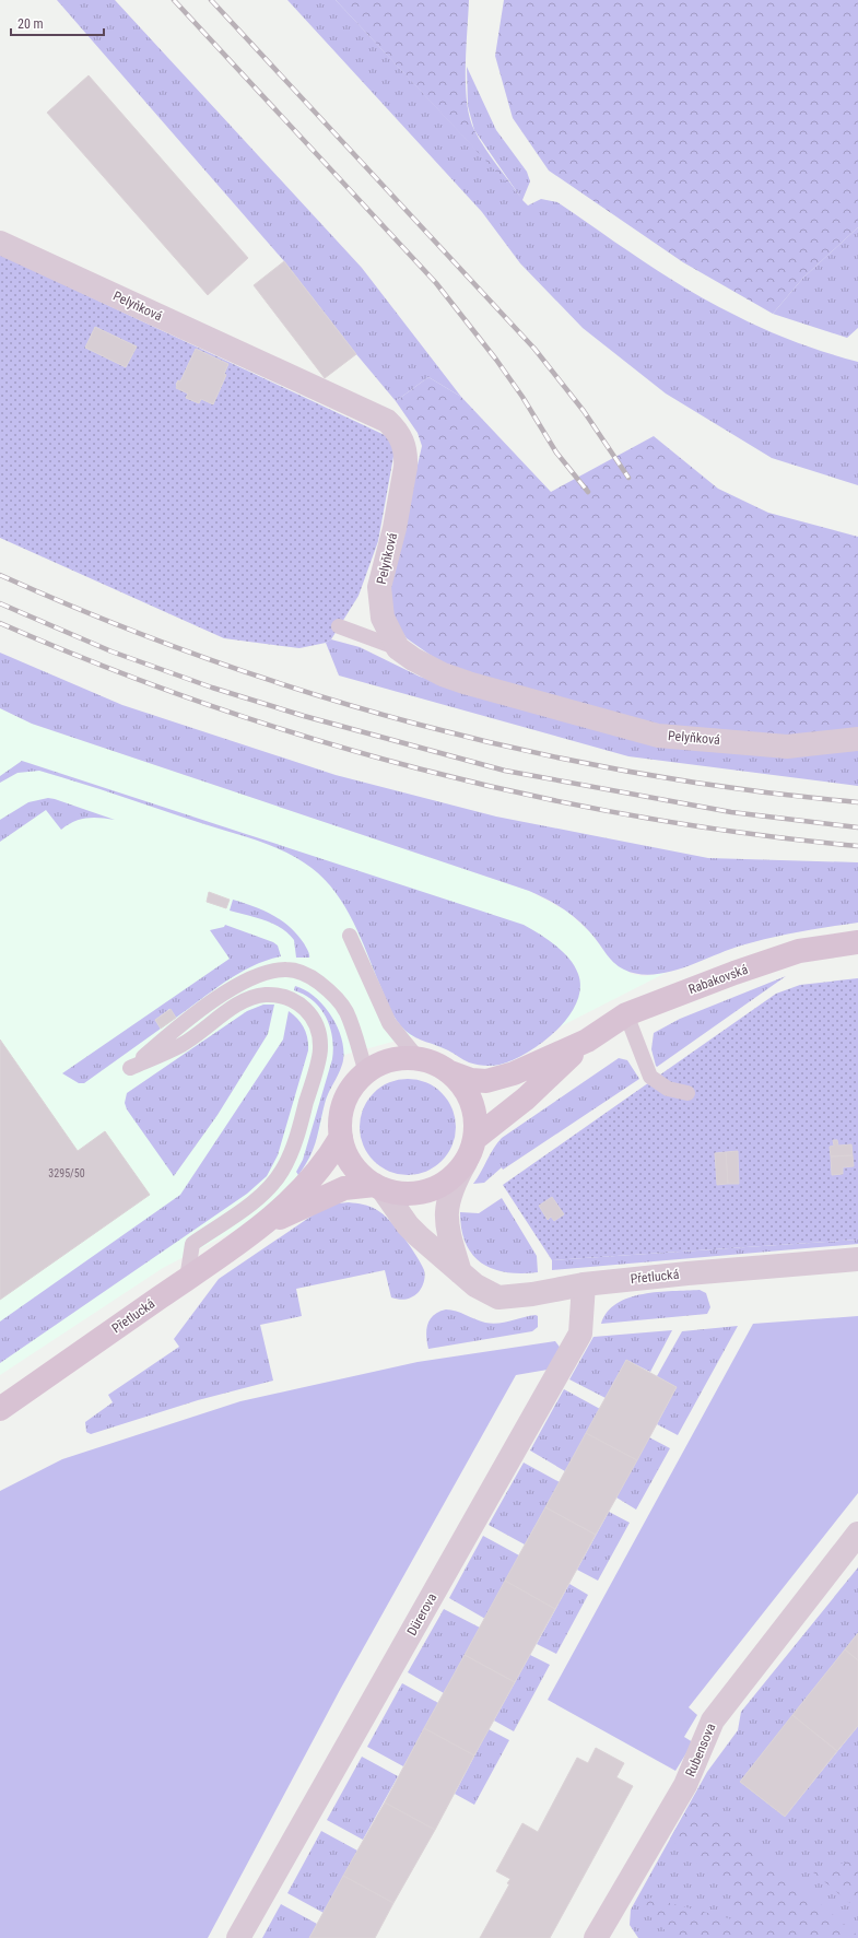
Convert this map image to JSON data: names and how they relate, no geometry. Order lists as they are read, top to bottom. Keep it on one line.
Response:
{"streets":{"main road":["Rabakovská","Přetlucká"],"street":["Pelyňková","Dürerova","Rubensova"]},"crossings":[["Rabakovská","Přetlucká"],["Přetlucká","Dürerova"]],"house_numbers":["3295/50"],"scale_bar":"20 m"}
